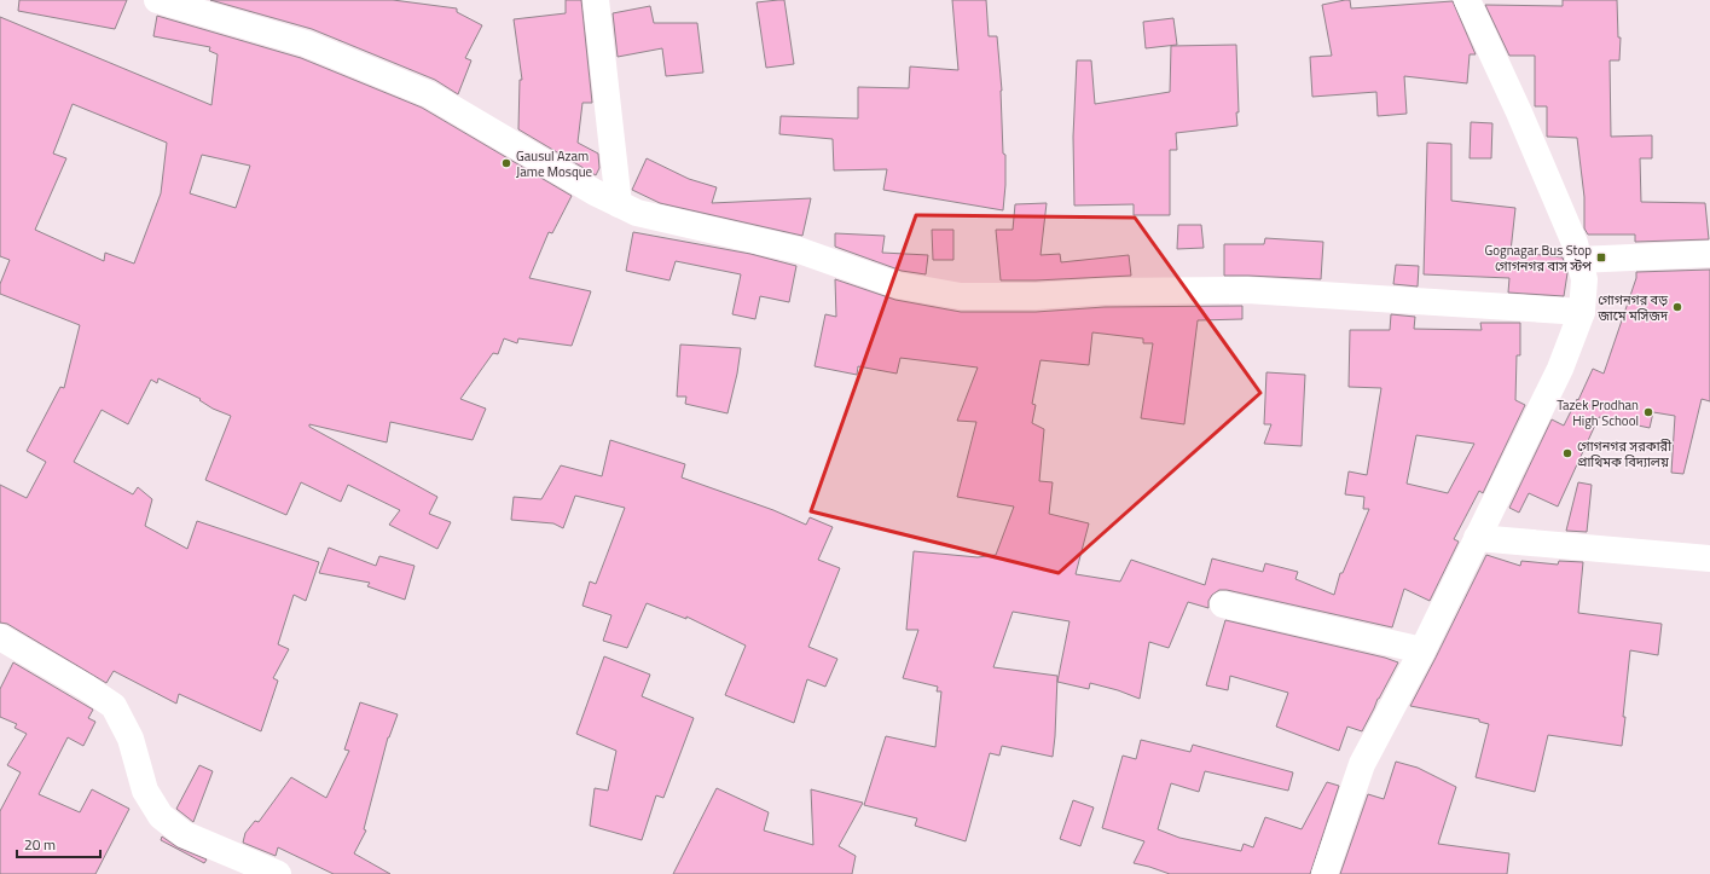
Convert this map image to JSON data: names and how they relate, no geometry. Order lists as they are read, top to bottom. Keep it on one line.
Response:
{"places":{"other":["Gausul Azam Jame Mosque","গোগনগর বড় জামে মসিজদ","Tazek Prodhan High School","গোগনগর সরকারী প্রাথিমক বিদ্যালয়"],"transit":["Gognagar Bus Stop গোগনগর বাস স্টপ"]},"scale_bar":"20 m"}
